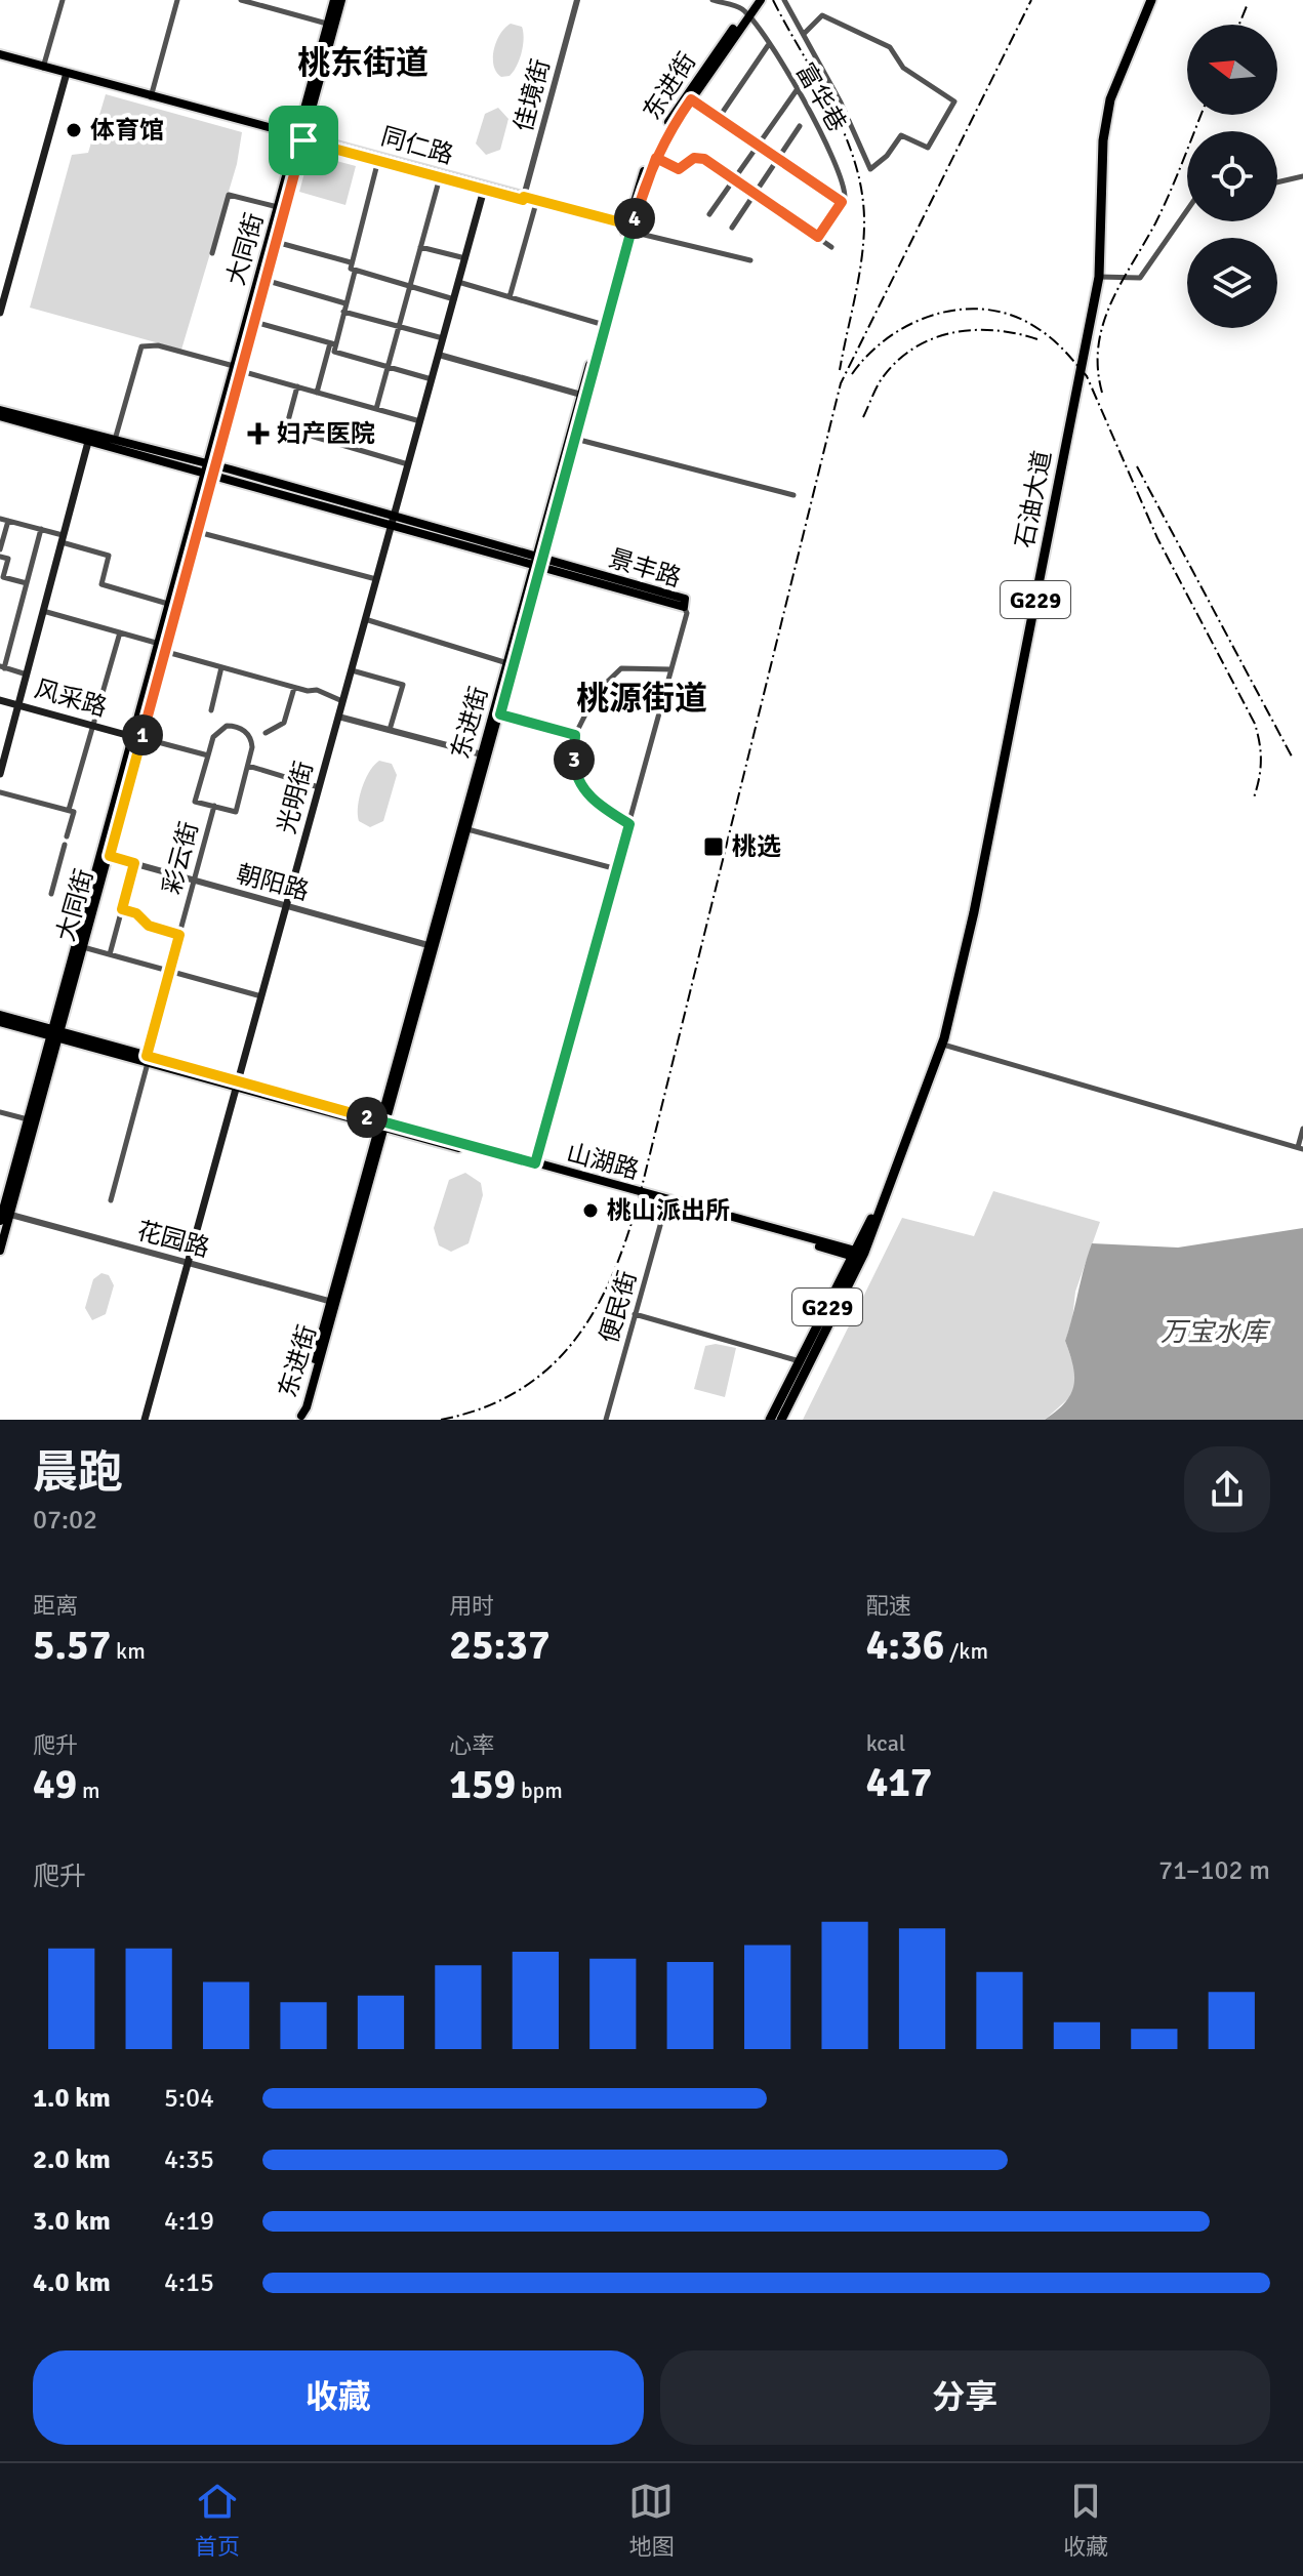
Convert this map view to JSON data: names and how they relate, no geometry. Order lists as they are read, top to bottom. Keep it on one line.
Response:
{"streets":{"highway":["石油大道","G229"],"main road":["东进街","同仁路","大同街","景丰路","风采路","光明街","山湖路"],"street":["佳境街","富华巷","彩云街","朝阳路","花园路","便民街"]},"crossings":[["东进街","富华巷"],["东进街","同仁路"],["东进街","景丰路"],["东进街","朝阳路"],["东进街","山湖路"],["东进街","花园路"],["佳境街","同仁路"],["同仁路","大同街"],["同仁路","光明街"],["大同街","景丰路"],["大同街","风采路"],["大同街","朝阳路"],["大同街","山湖路"],["大同街","花园路"],["石油大道","山湖路"],["景丰路","光明街"],["光明街","朝阳路"],["光明街","山湖路"],["光明街","花园路"],["彩云街","朝阳路"],["彩云街","山湖路"],["山湖路","便民街"]],"districts":["桃东街道","桃源街道"],"water":["万宝水库"],"places":{"other":["体育馆","桃山派出所"],"health":["妇产医院"],"transit":["桃选"]},"north":"left","page":{"pins":["4","1","3","2"],"heading":["晨跑","07:02"],"stats":[["距离","5.57 km"],["用时","25:37"],["配速","4:36 /km"],["爬升","49 m"],["心率","159 bpm"],["kcal","417"]],"chart":["爬升","71–102 m"],"list":[{"name":"1.0 km","note":"5:04"},{"name":"2.0 km","note":"4:35"},{"name":"3.0 km","note":"4:19"},{"name":"4.0 km","note":"4:15"}],"buttons":["收藏","分享"],"tabs":["首页","地图","收藏"]}}
